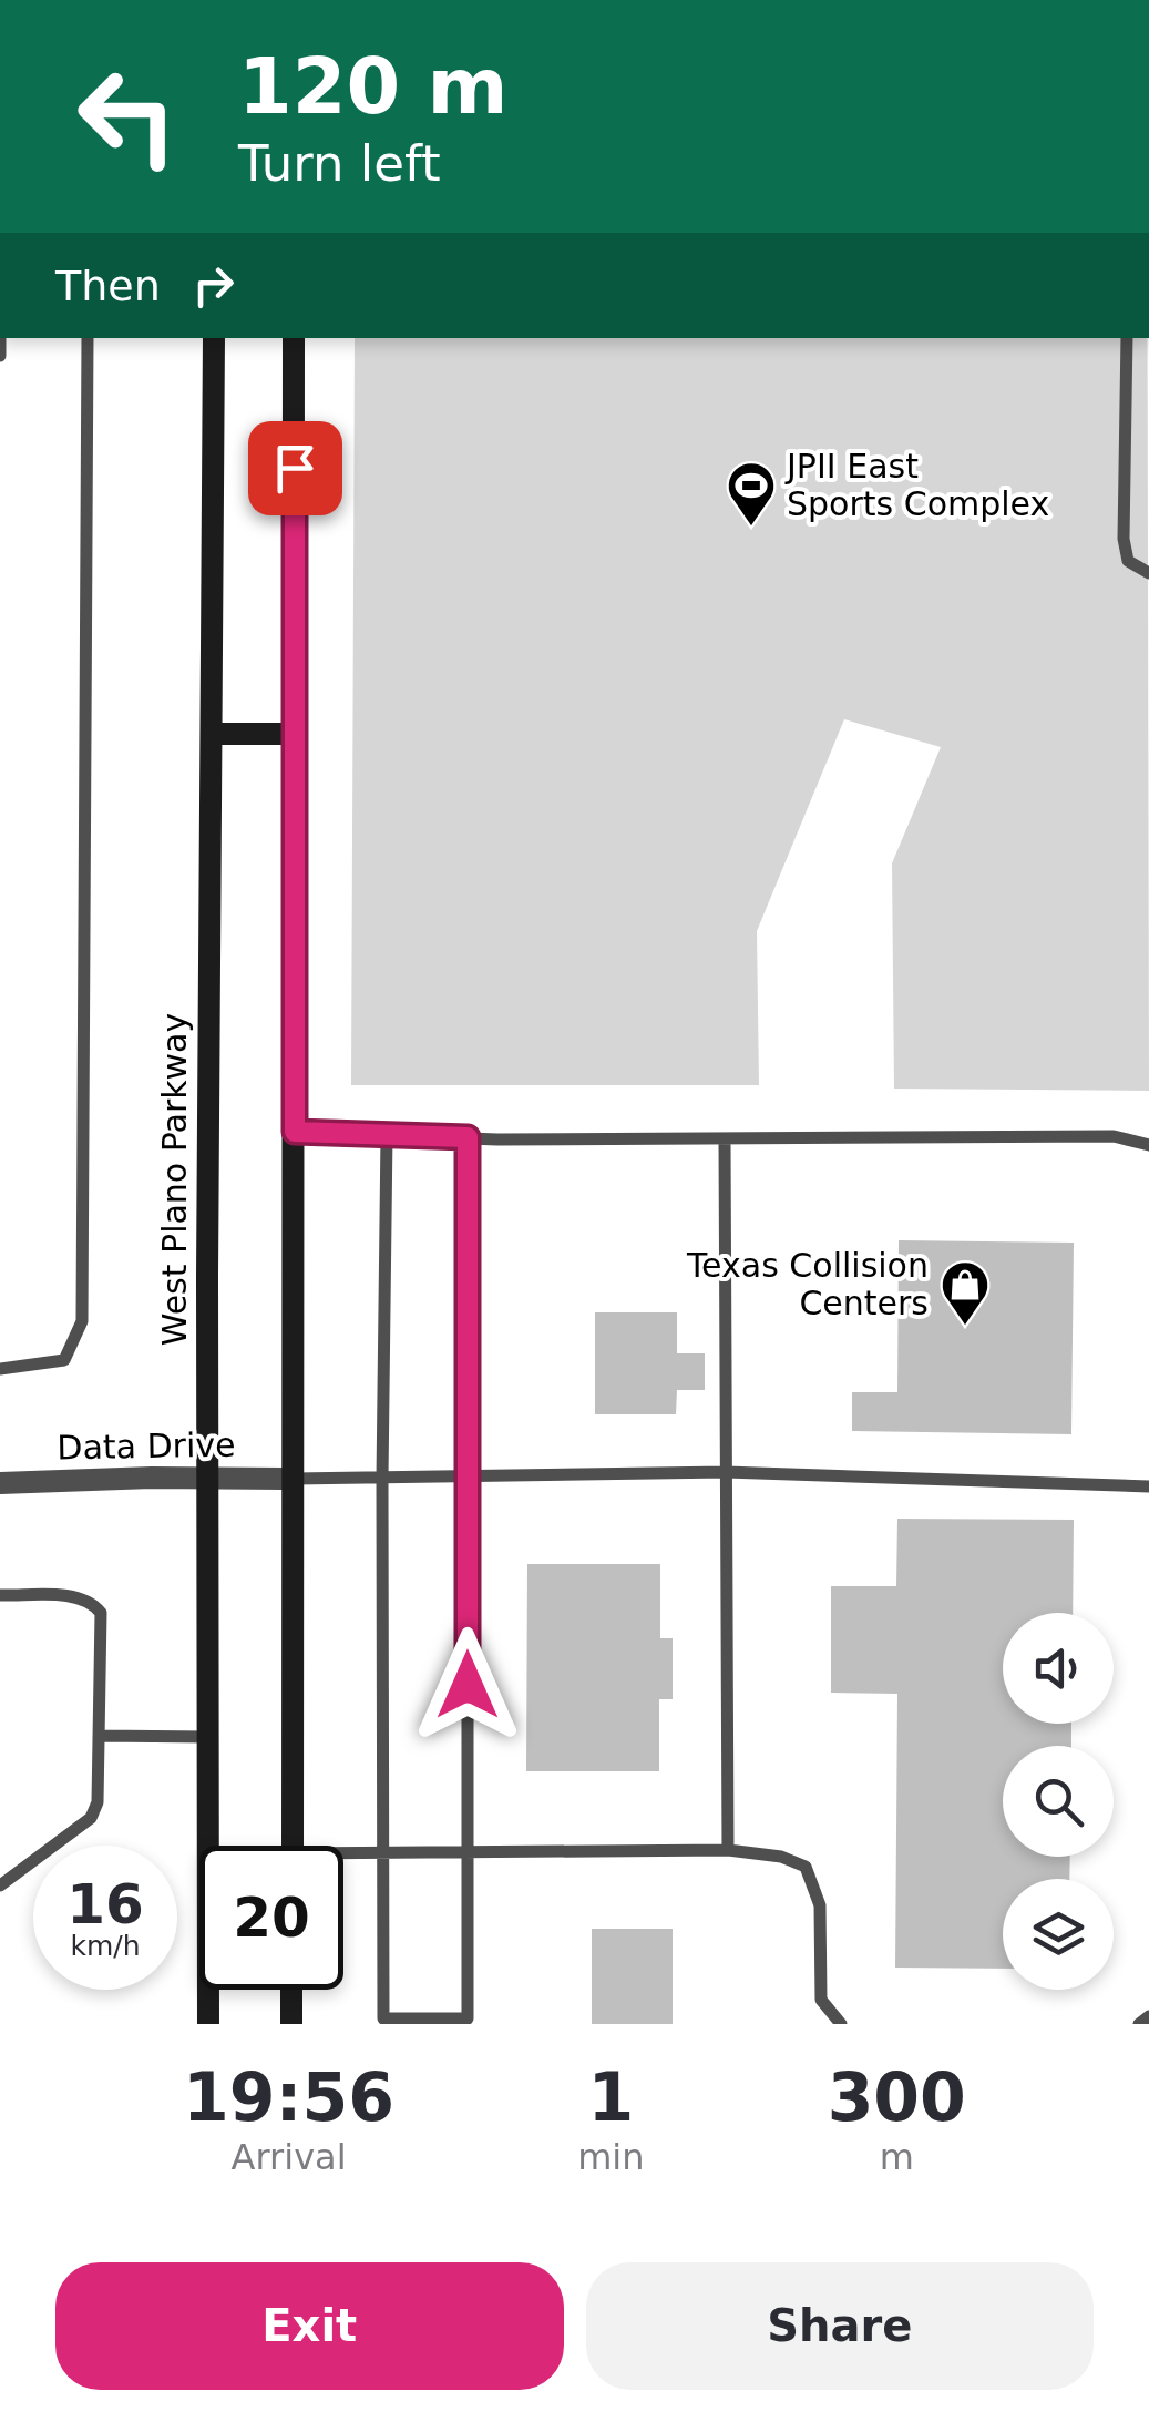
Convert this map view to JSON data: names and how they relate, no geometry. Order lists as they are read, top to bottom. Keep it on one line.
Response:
{"streets":{"main road":["West Plano Parkway"],"street":["Data Drive"]},"crossings":[["West Plano Parkway","Data Drive"]],"places":{"sports":["JPII East Sports Complex"],"shop":["Texas Collision Centers"]},"page":{"turn":["120 m","Turn left"],"then":"Then","speed":"16 km/h","limit":"20","eta":["19:56","Arrival","1","min","300","m"],"buttons":["Exit","Share"]}}
